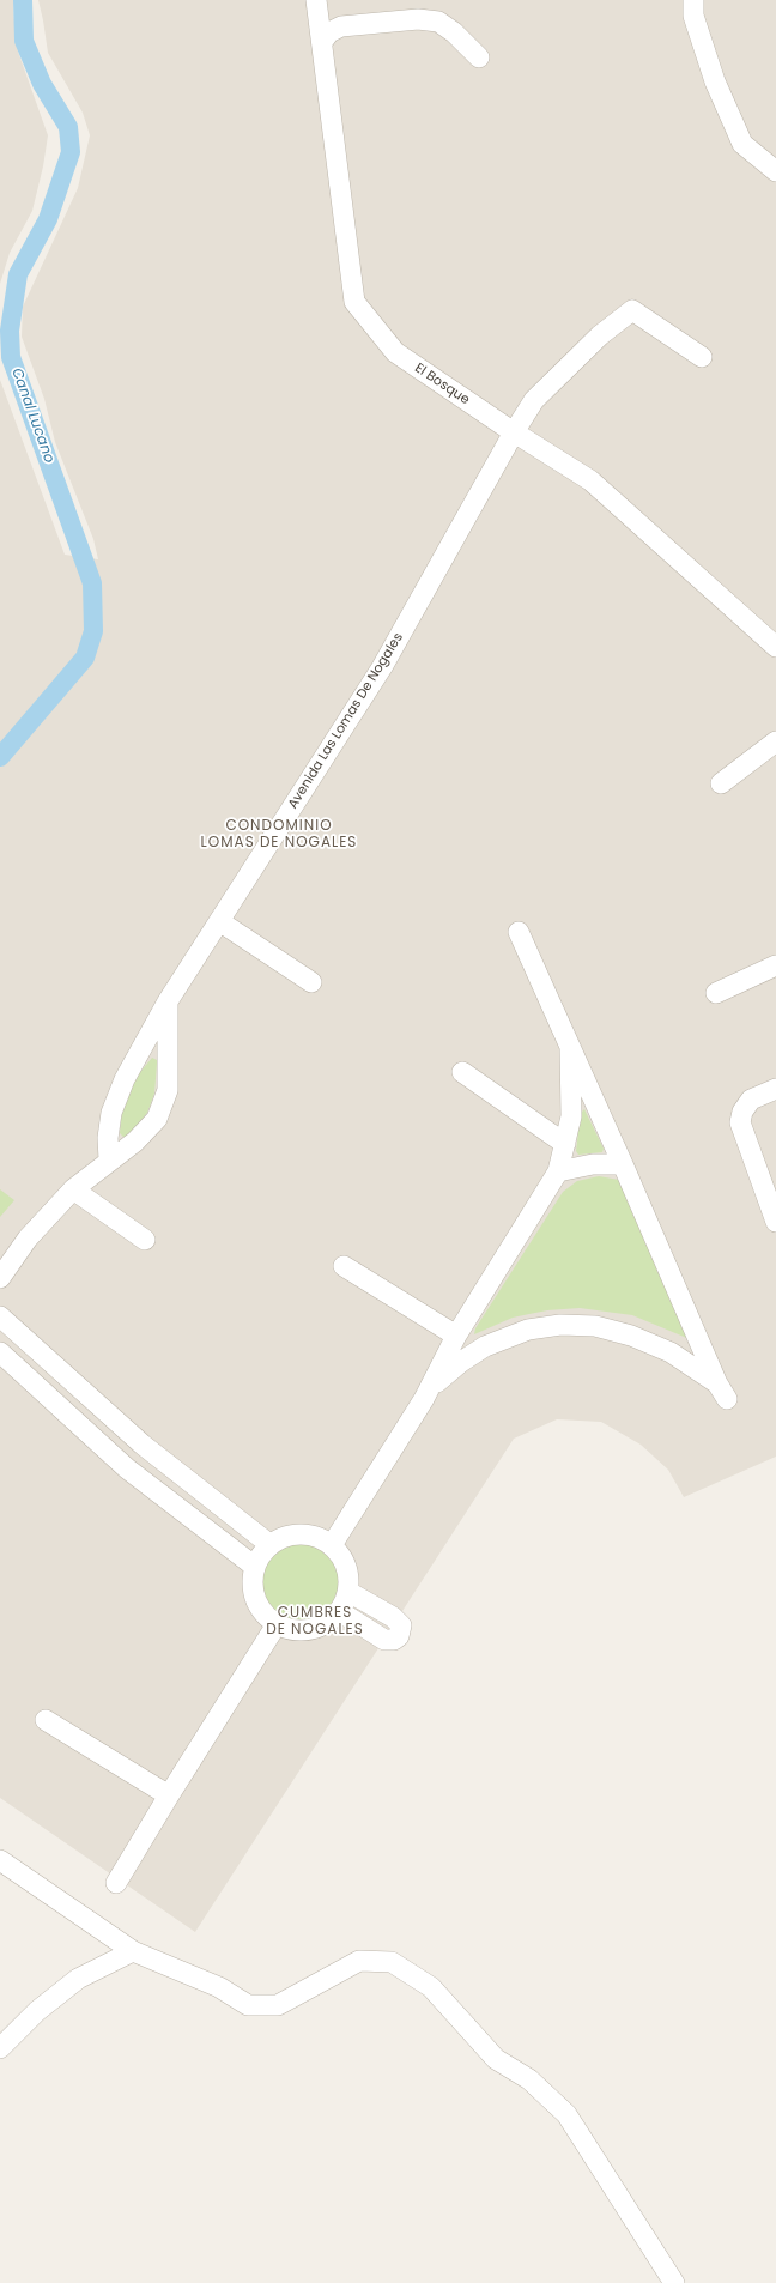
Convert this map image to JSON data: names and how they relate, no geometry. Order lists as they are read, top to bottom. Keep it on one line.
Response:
{"streets":{"street":["El Bosque","Avenida Las Lomas De Nogales"]},"crossings":[["El Bosque","Avenida Las Lomas De Nogales"]],"districts":["CONDOMINIO LOMAS DE NOGALES","CUMBRES DE NOGALES"],"water":["Canal Lucano"]}
